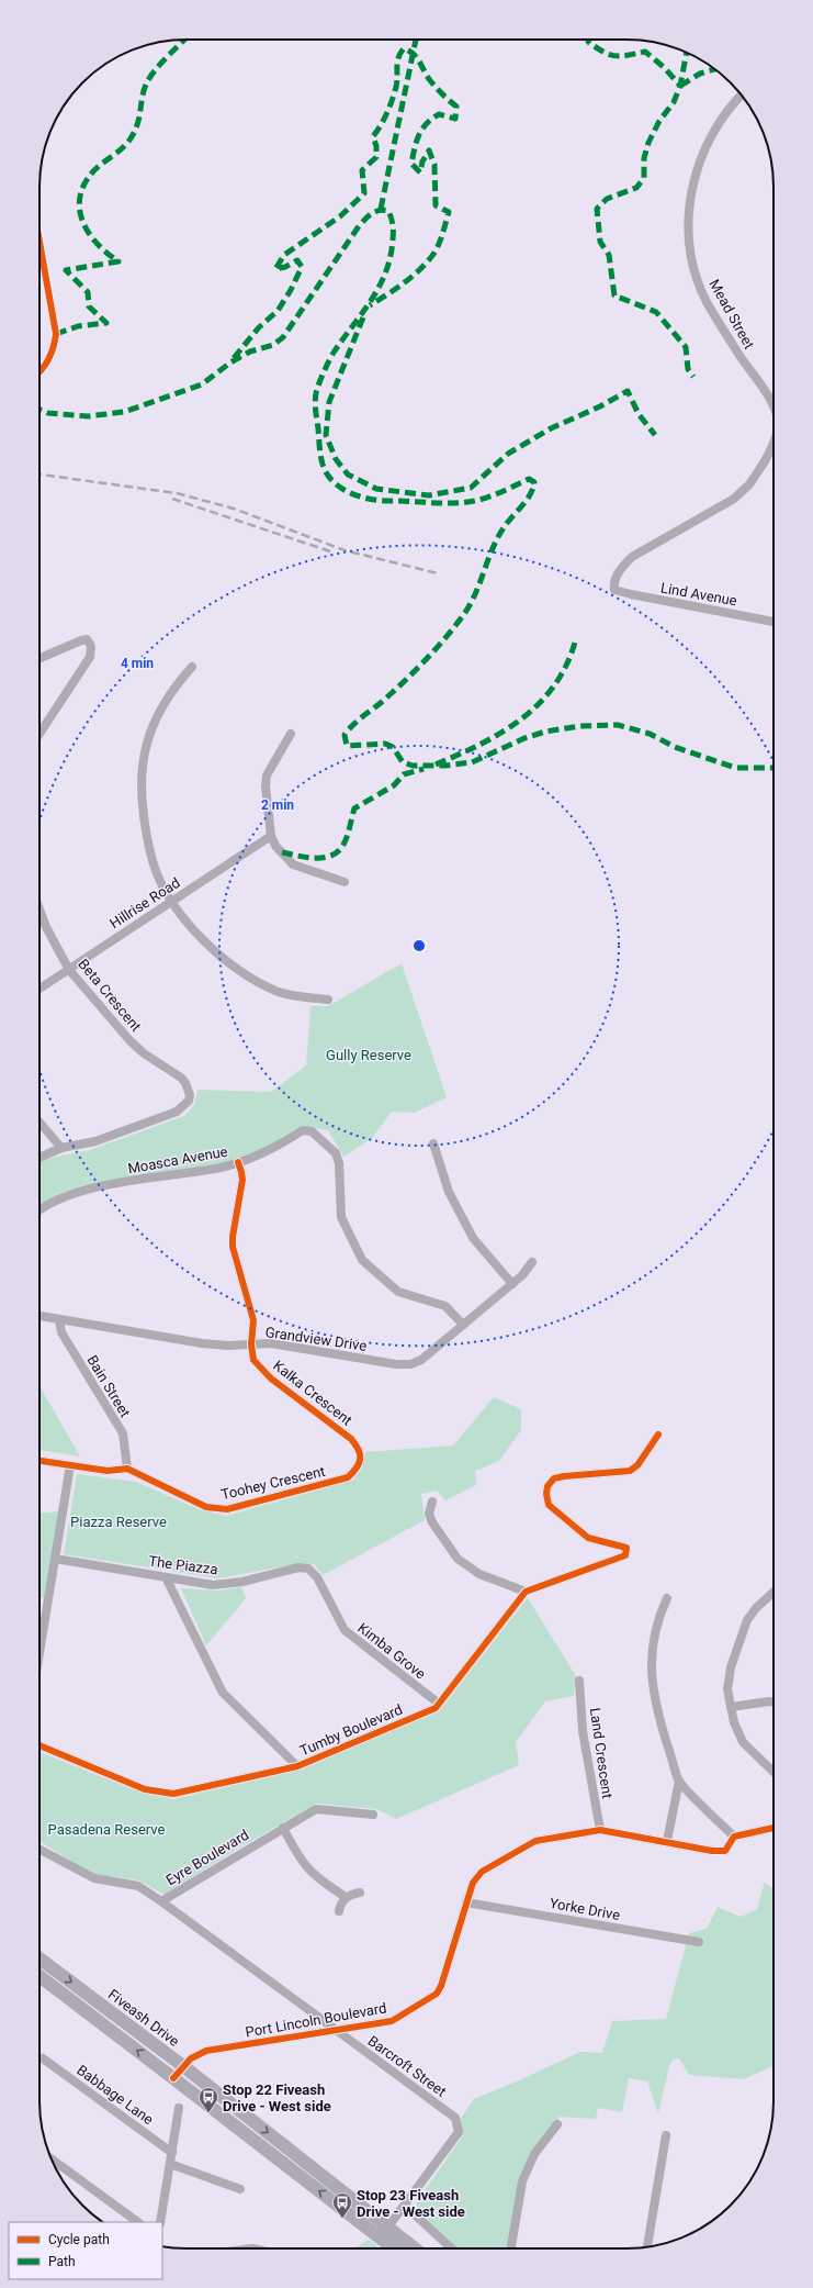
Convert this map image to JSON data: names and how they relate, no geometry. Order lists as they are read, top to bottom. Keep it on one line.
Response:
{"streets":{"main road":["Fiveash Drive"],"street":["Mead Street","Lind Avenue","Hillrise Road","Beta Crescent","Moasca Avenue","Grandview Drive","Bain Street","Kalka Crescent","Toohey Crescent","The Piazza","Kimba Grove","Tumby Boulevard","Land Crescent","Eyre Boulevard","Yorke Drive","Port Lincoln Boulevard","Barcroft Street","Babbage Lane"]},"crossings":[["Mead Street","Lind Avenue"],["Hillrise Road","Beta Crescent"],["Moasca Avenue","Grandview Drive"],["Grandview Drive","Bain Street"],["Grandview Drive","Kalka Crescent"],["Bain Street","Toohey Crescent"],["Kalka Crescent","Toohey Crescent"],["The Piazza","Kimba Grove"],["Kimba Grove","Tumby Boulevard"],["Land Crescent","Port Lincoln Boulevard"],["Eyre Boulevard","Barcroft Street"],["Yorke Drive","Port Lincoln Boulevard"],["Fiveash Drive","Port Lincoln Boulevard"],["Fiveash Drive","Barcroft Street"],["Port Lincoln Boulevard","Barcroft Street"]],"parks":["Gully Reserve","Piazza Reserve","Pasadena Reserve"],"places":{"bus stop":["Stop 22 Fiveash Drive - West side","Stop 23 Fiveash Drive - West side"]},"legend":["Cycle path","Path"],"rings":["4 min","2 min"]}
